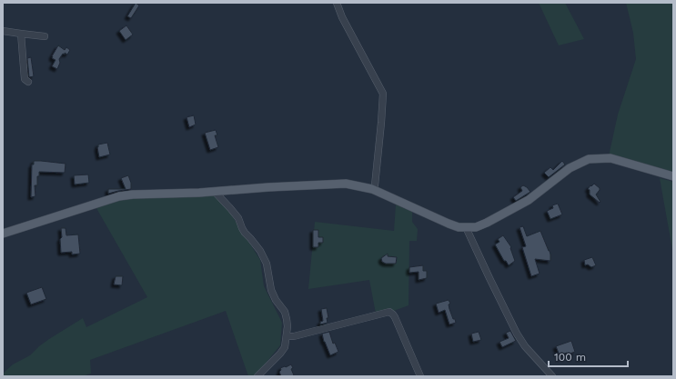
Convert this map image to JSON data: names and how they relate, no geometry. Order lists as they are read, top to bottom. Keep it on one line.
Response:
{"scale_bar":"100 m"}
